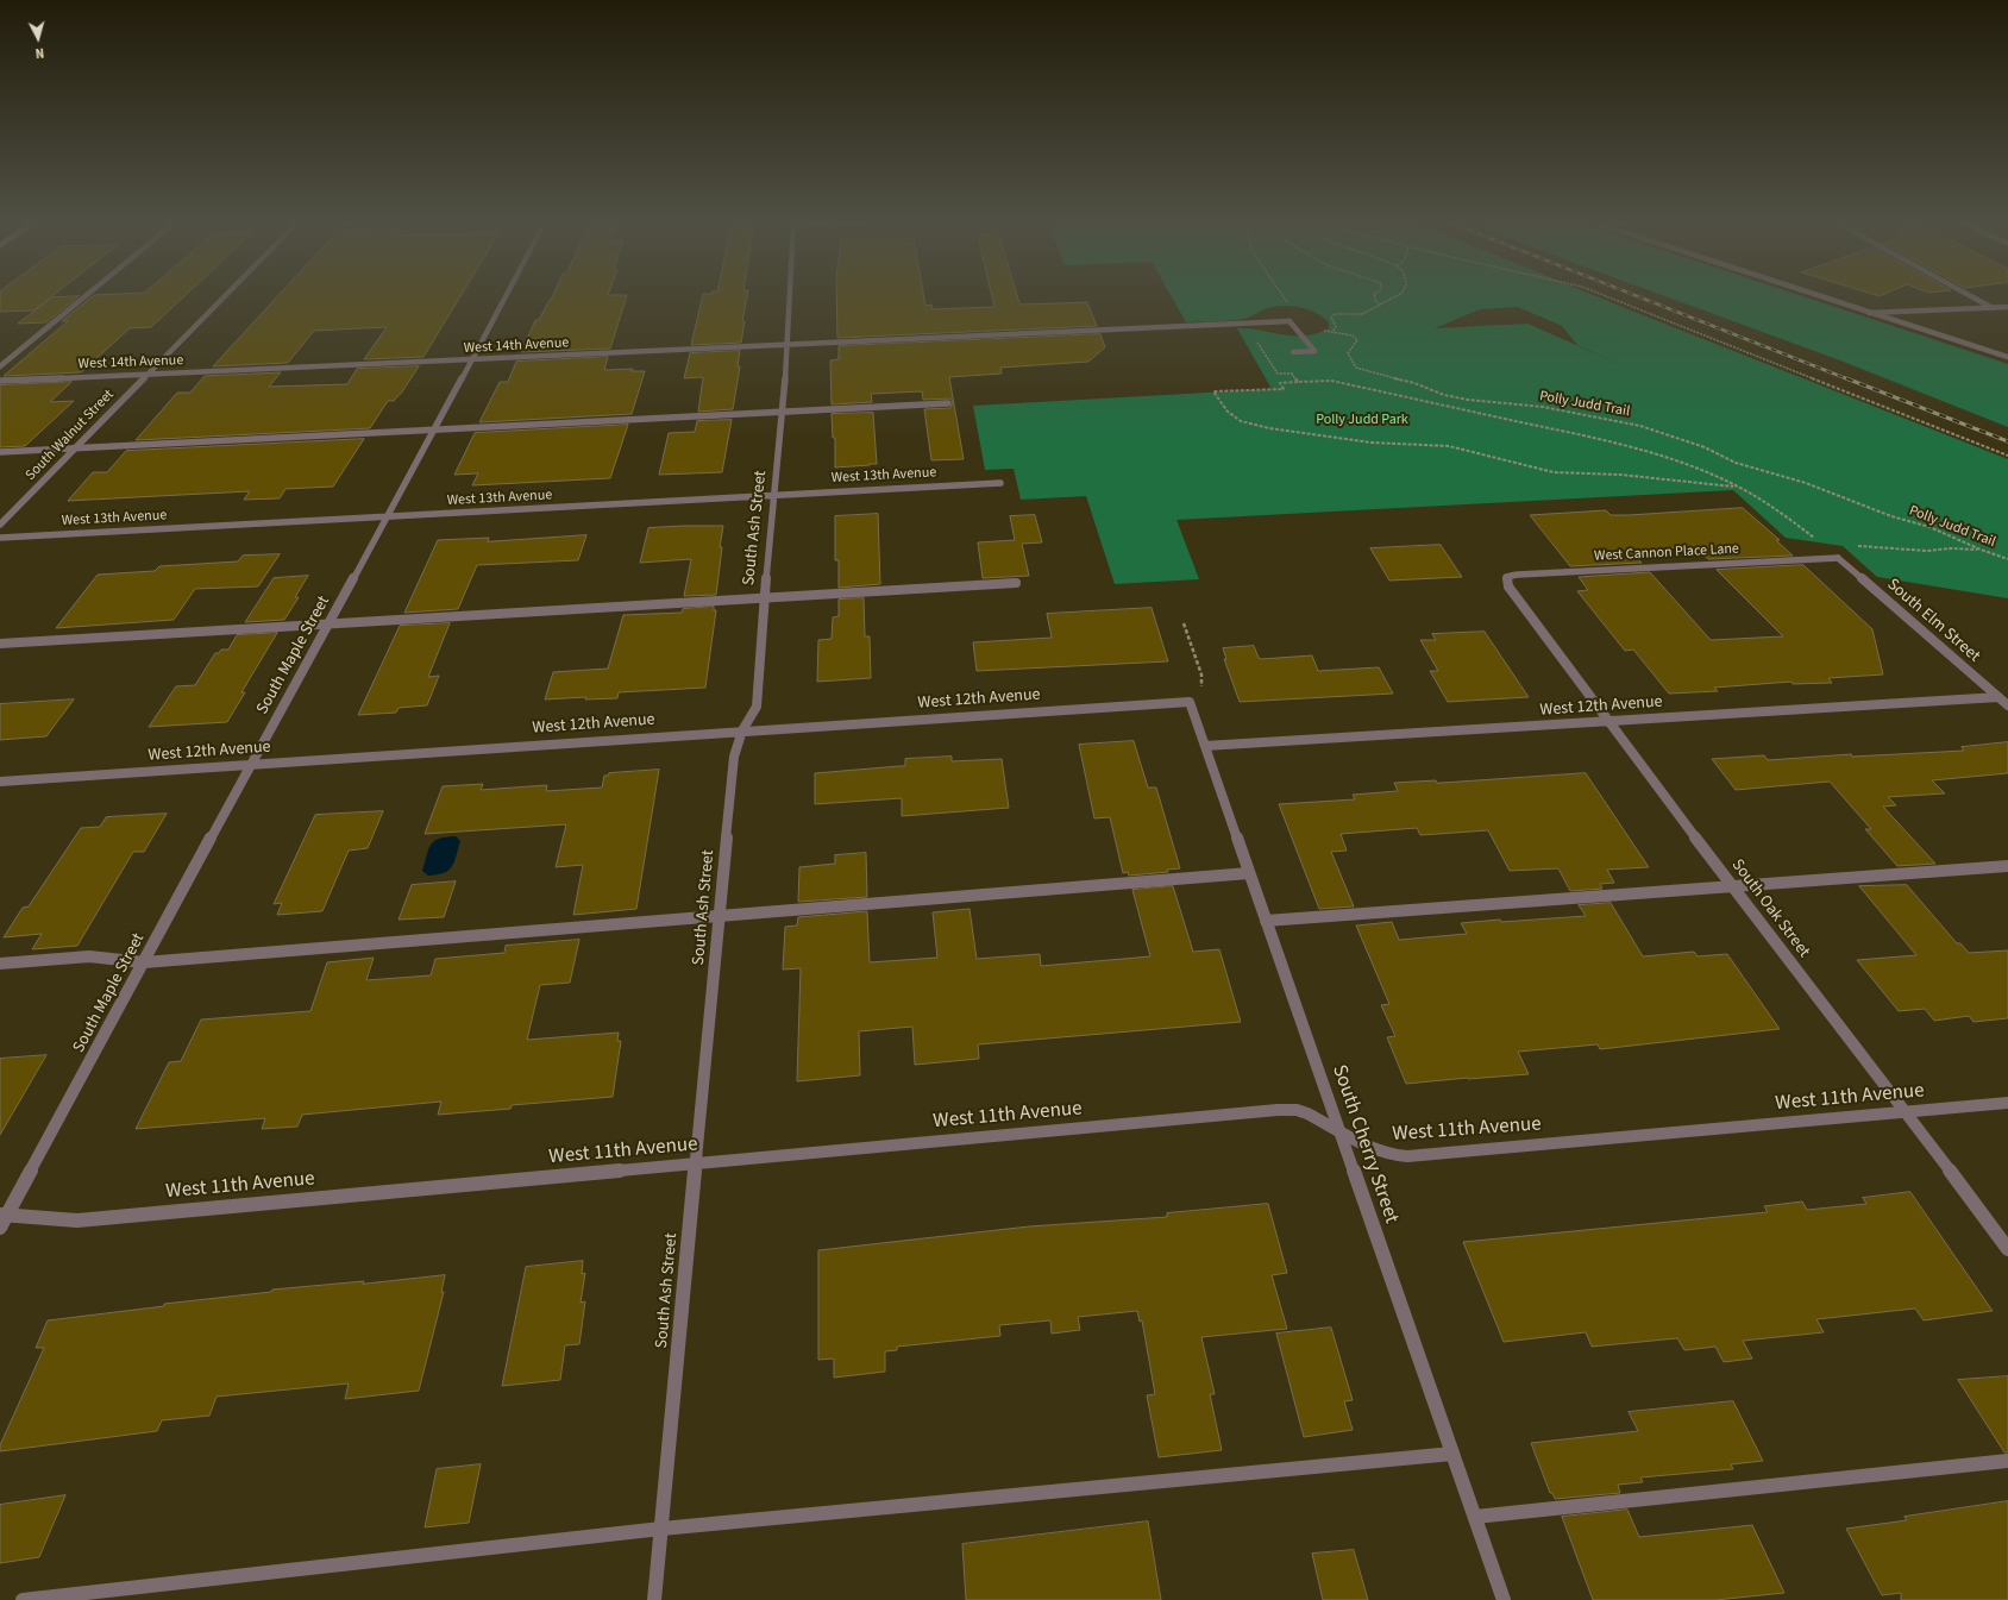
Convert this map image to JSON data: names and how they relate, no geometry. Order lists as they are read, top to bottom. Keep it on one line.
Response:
{"streets":{"street":["West 14th Avenue","South Walnut Street","West 13th Avenue","South Ash Street","West Cannon Place Lane","South Elm Street","South Maple Street","West 12th Avenue","South Oak Street","West 11th Avenue","South Cherry Street"],"path":["Polly Judd Trail"]},"crossings":[["West 14th Avenue","Polly Judd Trail"],["West 14th Avenue","South Walnut Street"],["West 14th Avenue","South Ash Street"],["West 14th Avenue","South Maple Street"],["West 13th Avenue","South Ash Street"],["West 13th Avenue","South Maple Street"],["South Ash Street","West 12th Avenue"],["South Ash Street","West 11th Avenue"],["West Cannon Place Lane","South Elm Street"],["West Cannon Place Lane","South Oak Street"],["South Elm Street","West 12th Avenue"],["South Maple Street","West 12th Avenue"],["South Maple Street","West 11th Avenue"],["West 12th Avenue","South Oak Street"],["West 12th Avenue","South Cherry Street"],["South Oak Street","West 11th Avenue"],["West 11th Avenue","South Cherry Street"]],"parks":["Polly Judd Park"],"north":"bottom"}
